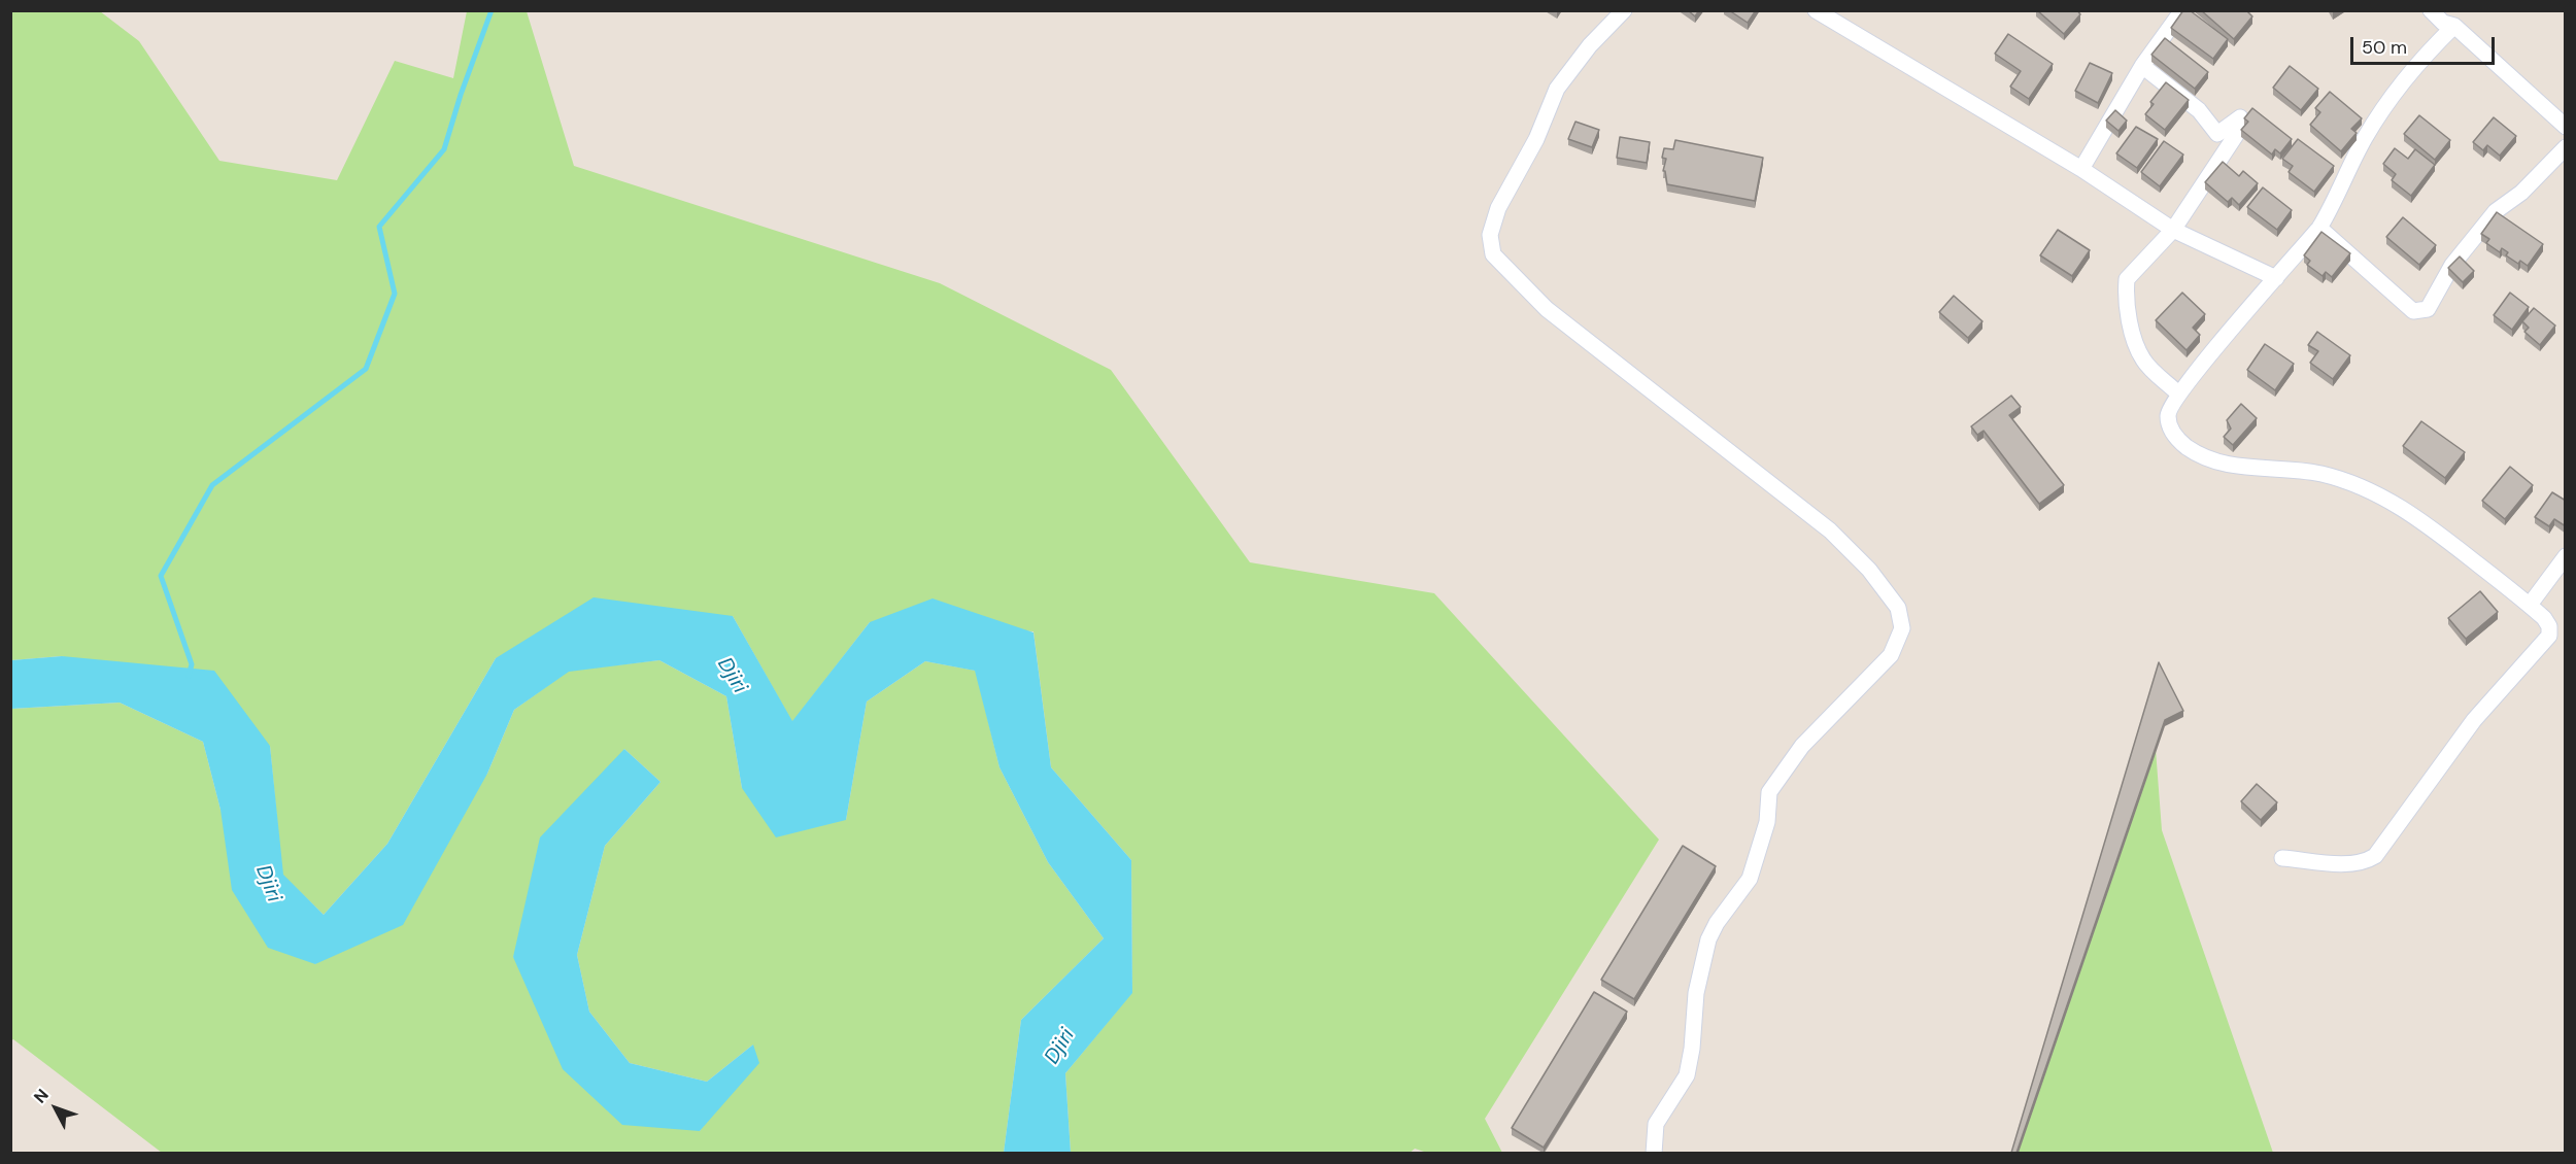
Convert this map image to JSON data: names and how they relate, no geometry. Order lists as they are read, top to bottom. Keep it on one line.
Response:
{"water":["Djiri"],"scale_bar":"50 m","north":"top left"}
